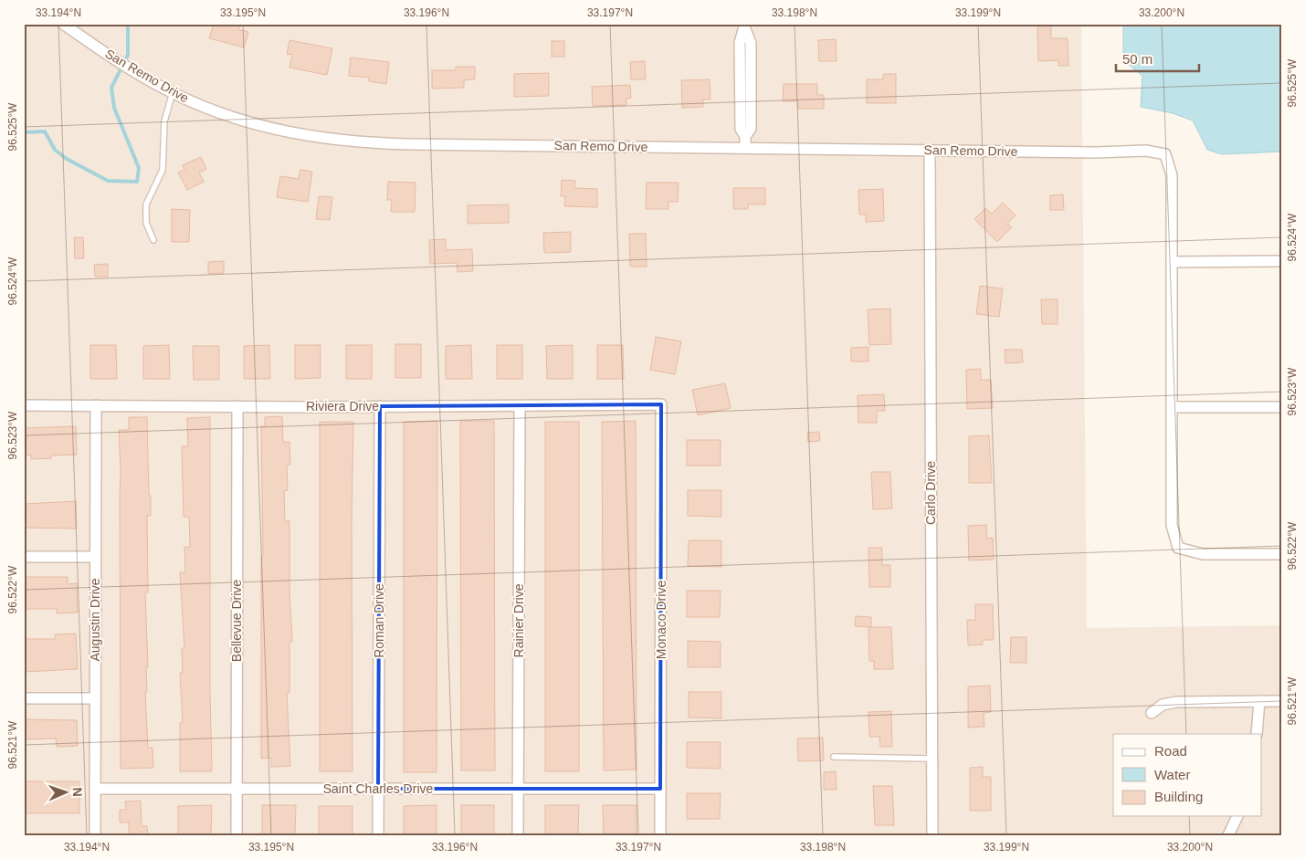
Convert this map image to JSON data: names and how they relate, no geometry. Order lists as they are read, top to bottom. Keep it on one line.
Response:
{"streets":{"street":["San Remo Drive","Riviera Drive","Carlo Drive","Augustin Drive","Monaco Drive","Bellevue Drive","Roman Drive","Rainier Drive","Saint Charles Drive"]},"crossings":[["San Remo Drive","Carlo Drive"],["Riviera Drive","Augustin Drive"],["Riviera Drive","Monaco Drive"],["Riviera Drive","Bellevue Drive"],["Riviera Drive","Roman Drive"],["Riviera Drive","Rainier Drive"],["Augustin Drive","Saint Charles Drive"],["Monaco Drive","Saint Charles Drive"],["Bellevue Drive","Saint Charles Drive"],["Roman Drive","Saint Charles Drive"],["Rainier Drive","Saint Charles Drive"]],"legend":["Road","Water","Building"],"scale_bar":"50 m","north":"right","coordinates":["33.194°N","33.195°N","33.196°N","33.197°N","33.198°N","33.199°N","33.200°N","96.525°W","96.524°W","96.523°W","96.522°W","96.521°W"]}
